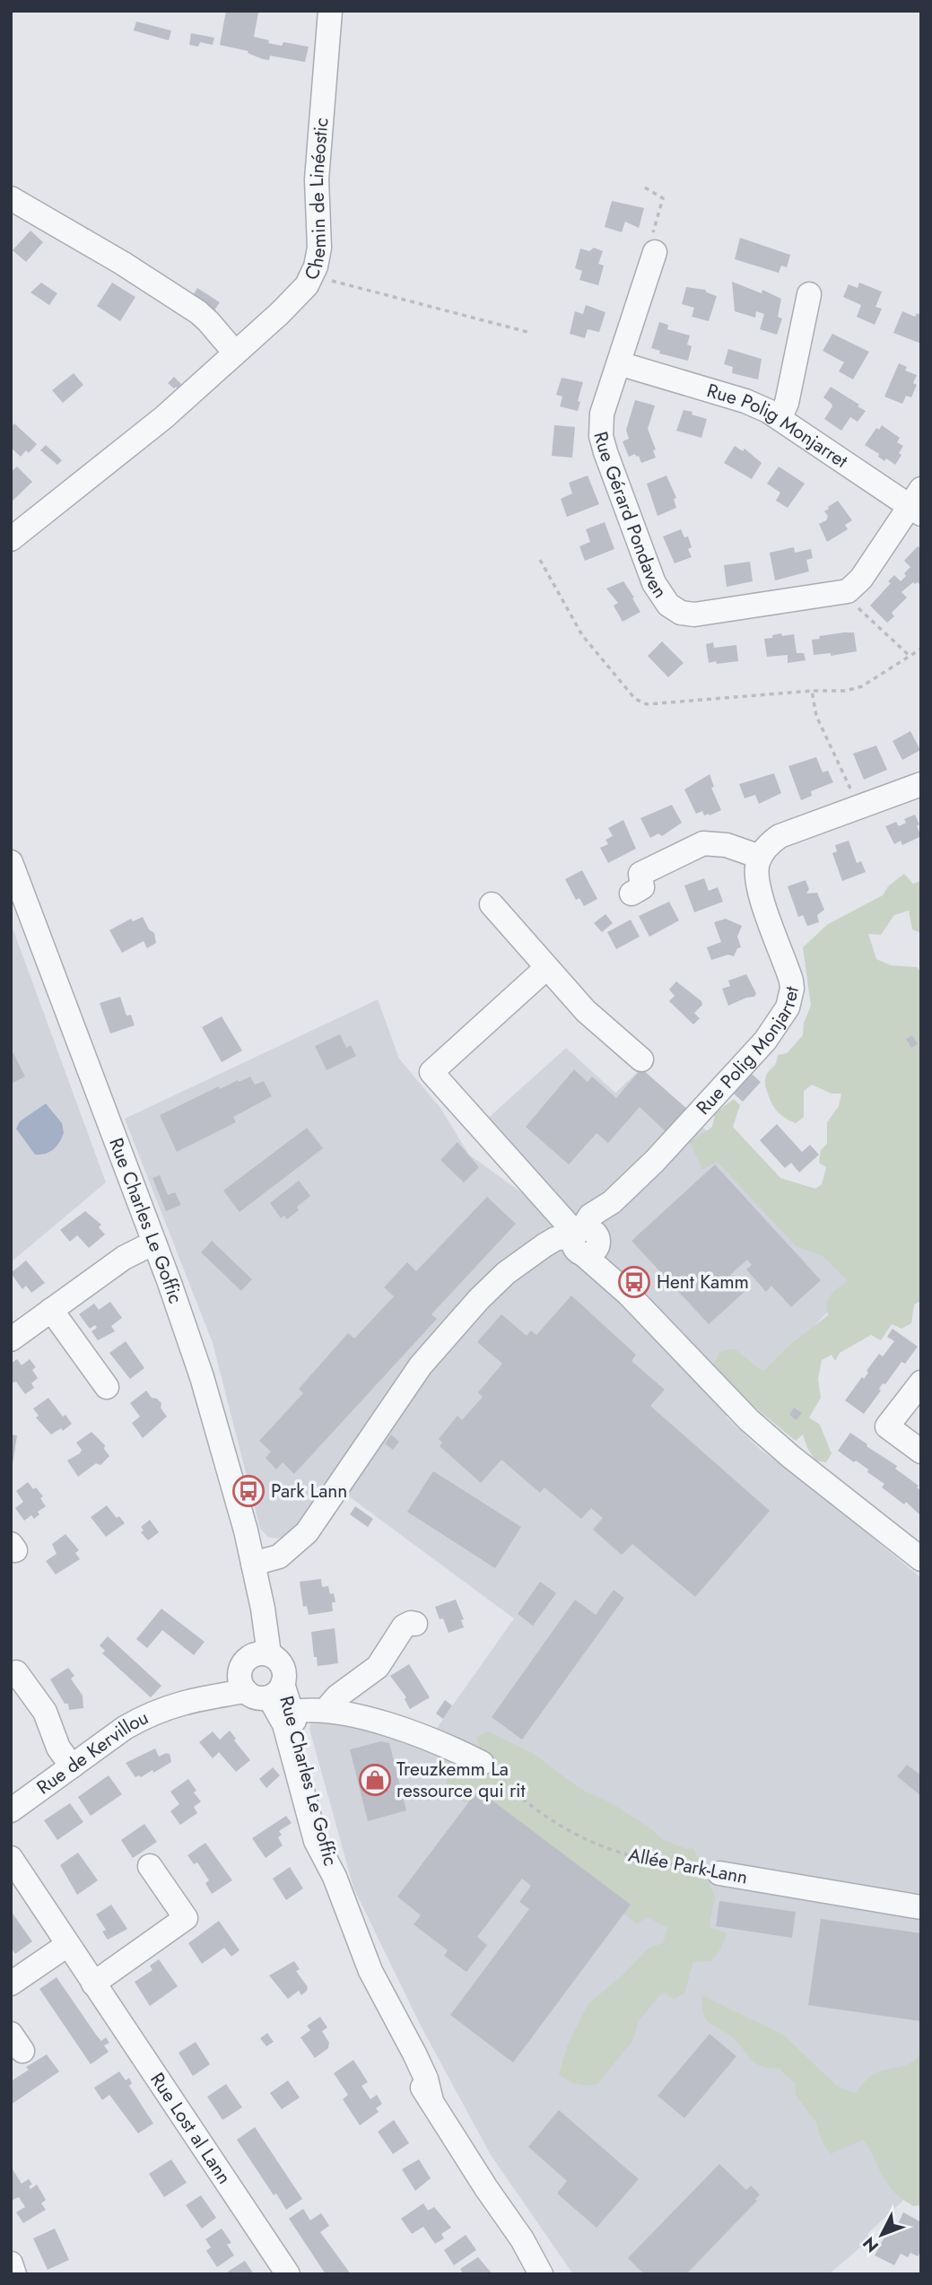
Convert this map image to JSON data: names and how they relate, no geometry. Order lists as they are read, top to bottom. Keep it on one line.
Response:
{"streets":{"street":["Chemin de Linéostic","Rue Polig Monjarret","Rue Gérard Pondaven","Rue Charles Le Goffic","Rue de Kervillou","Allée Park-Lann","Rue Lost al Lann"]},"crossings":[["Rue Polig Monjarret","Rue Gérard Pondaven"],["Rue Charles Le Goffic","Rue de Kervillou"]],"places":{"bus stop":["Hent Kamm","Park Lann"],"shop":["Treuzkemm La ressource qui rit"]},"north":"bottom left"}
